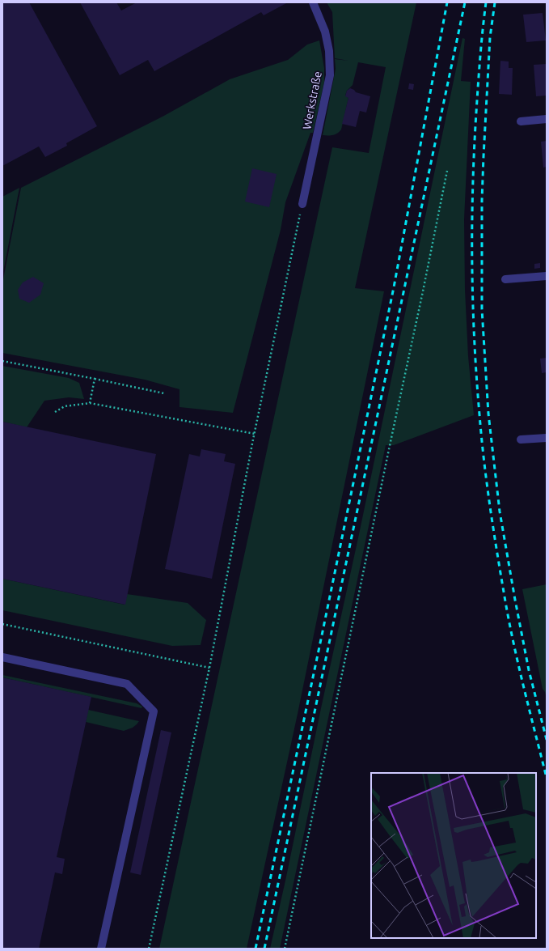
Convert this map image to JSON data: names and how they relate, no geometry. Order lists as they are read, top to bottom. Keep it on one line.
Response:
{"streets":{"street":["Werkstraße"]}}
